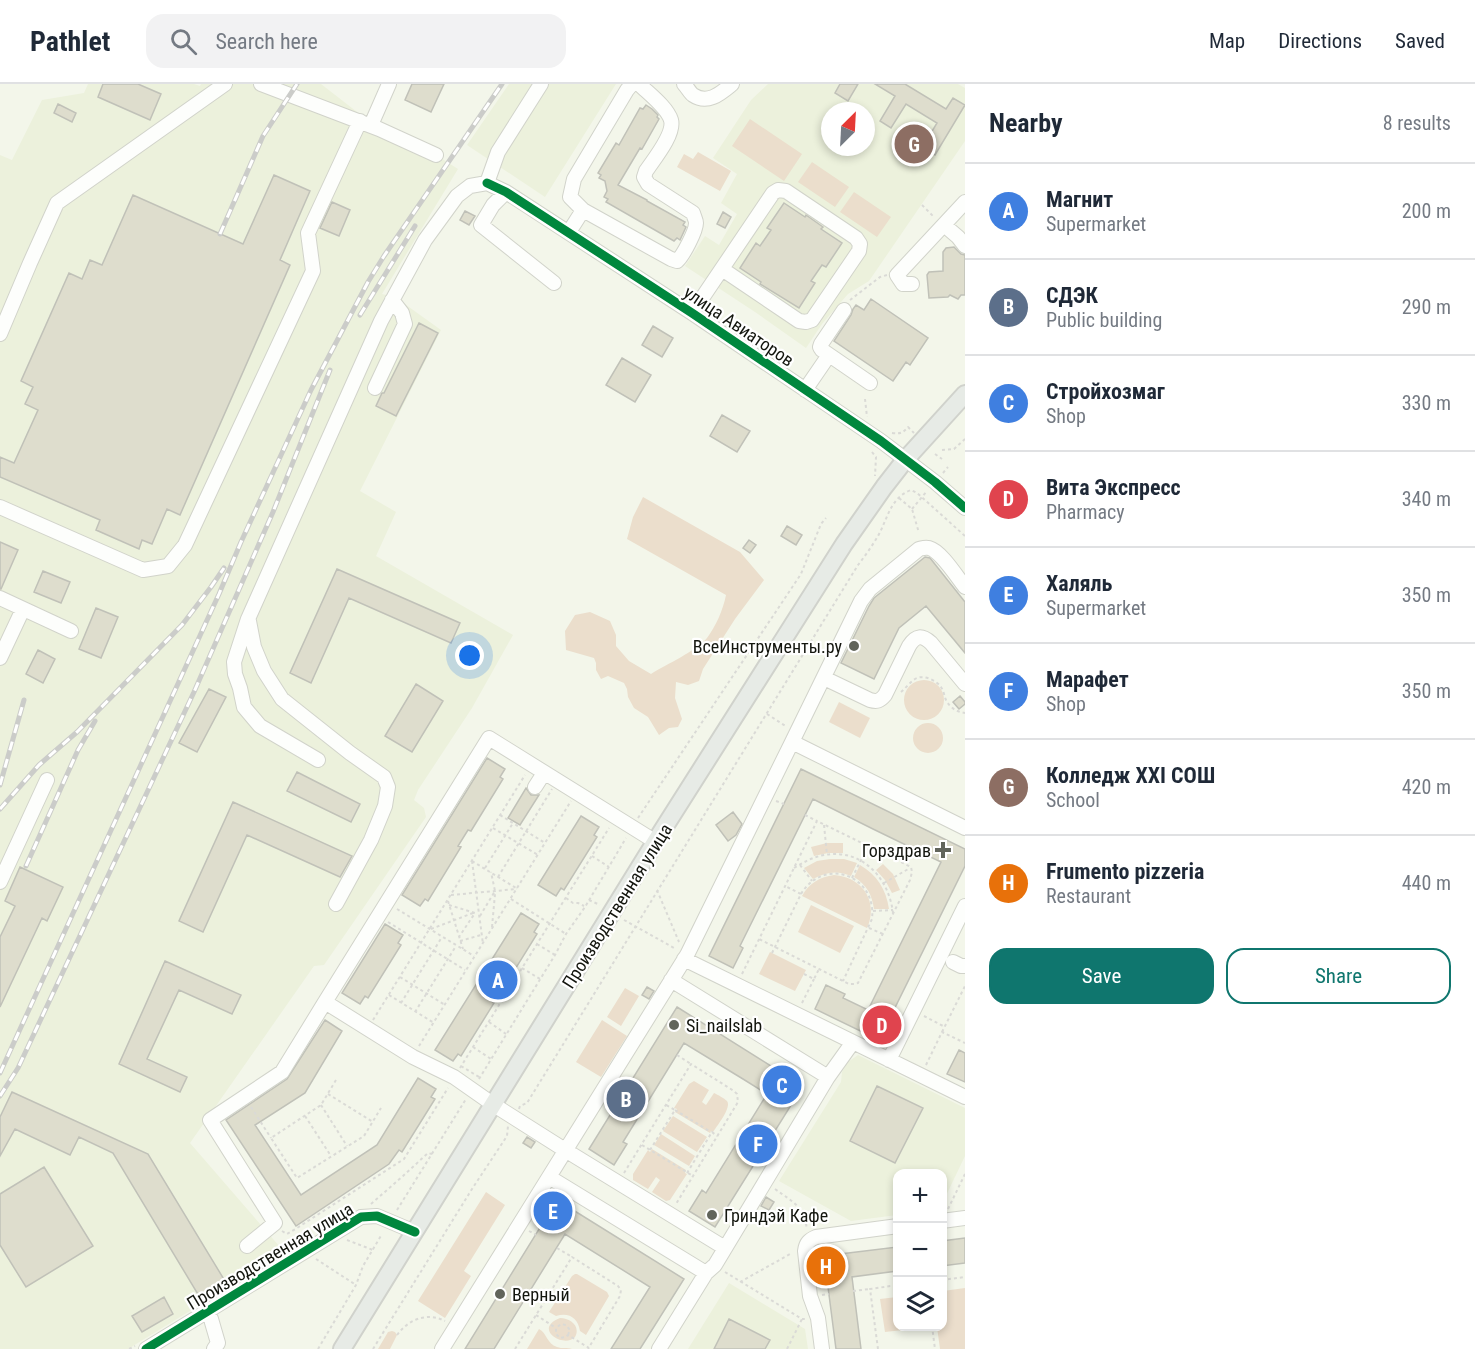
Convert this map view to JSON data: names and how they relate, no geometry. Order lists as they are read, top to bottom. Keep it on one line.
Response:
{"streets":{"main road":["Производственная улица"],"street":["улица Авиаторов"]},"crossings":[["улица Авиаторов","Производственная улица"]],"places":{"other":["ВсеИнструменты.ру","Si_nailslab","Гриндэй Кафе","Верный"],"health":["Горздрав"]},"north":"top right","page":{"header":"Pathlet","search":"Search here","nav":["Map","Directions","Saved"],"heading":["Nearby","8 results"],"pins":["G","A","D","C","B","F","E","H"],"list":[{"mark":"A","name":"Магнит","note":"Supermarket","value":"200 m"},{"mark":"B","name":"СДЭК","note":"Public building","value":"290 m"},{"mark":"C","name":"Стройхозмаг","note":"Shop","value":"330 m"},{"mark":"D","name":"Вита Экспресс","note":"Pharmacy","value":"340 m"},{"mark":"E","name":"Халяль","note":"Supermarket","value":"350 m"},{"mark":"F","name":"Марафет","note":"Shop","value":"350 m"},{"mark":"G","name":"Колледж XXI СОШ","note":"School","value":"420 m"},{"mark":"H","name":"Frumento pizzeria","note":"Restaurant","value":"440 m"}],"buttons":["Save","Share"],"map_buttons":["+","−"]}}
